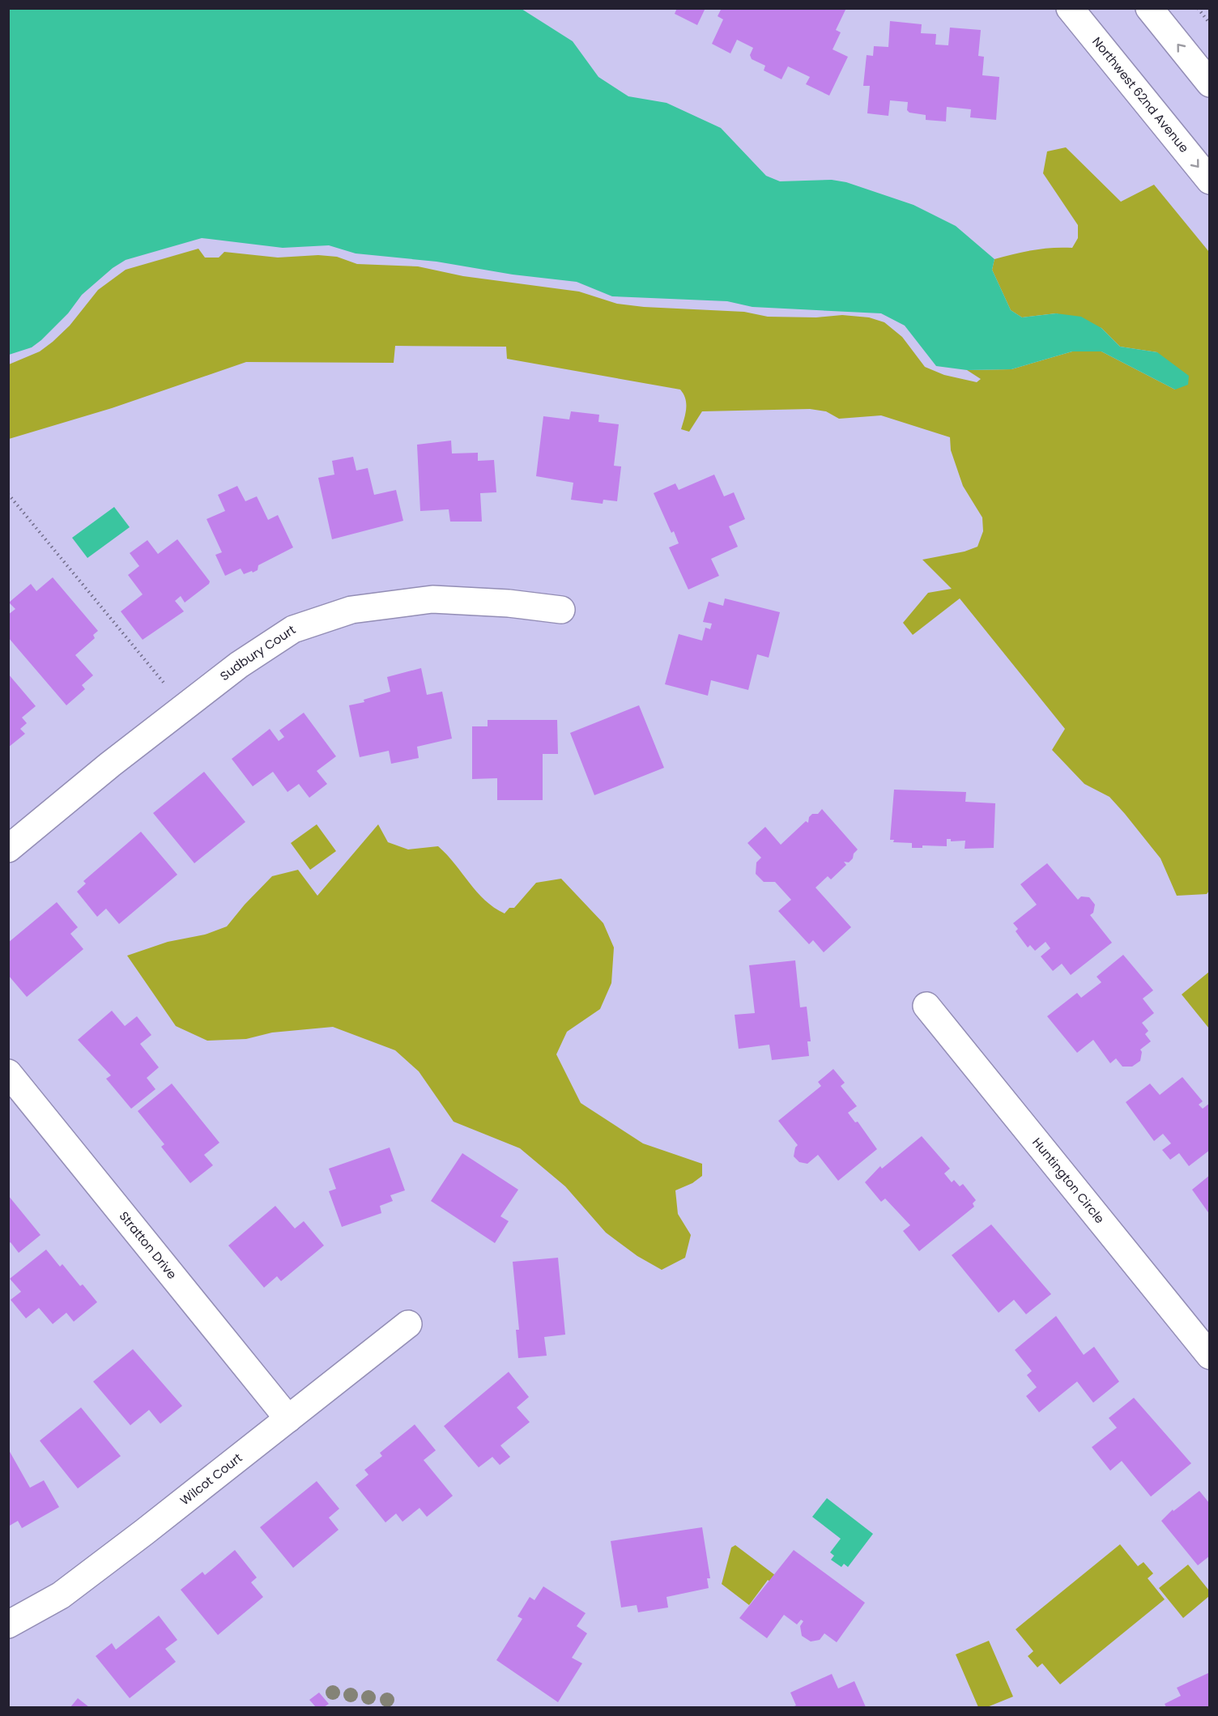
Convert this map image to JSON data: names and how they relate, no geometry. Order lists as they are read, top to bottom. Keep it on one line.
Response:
{"streets":{"street":["Northwest 62nd Avenue","Sudbury Court","Huntington Circle","Stratton Drive","Wilcot Court"]},"crossings":[["Stratton Drive","Wilcot Court"]]}
